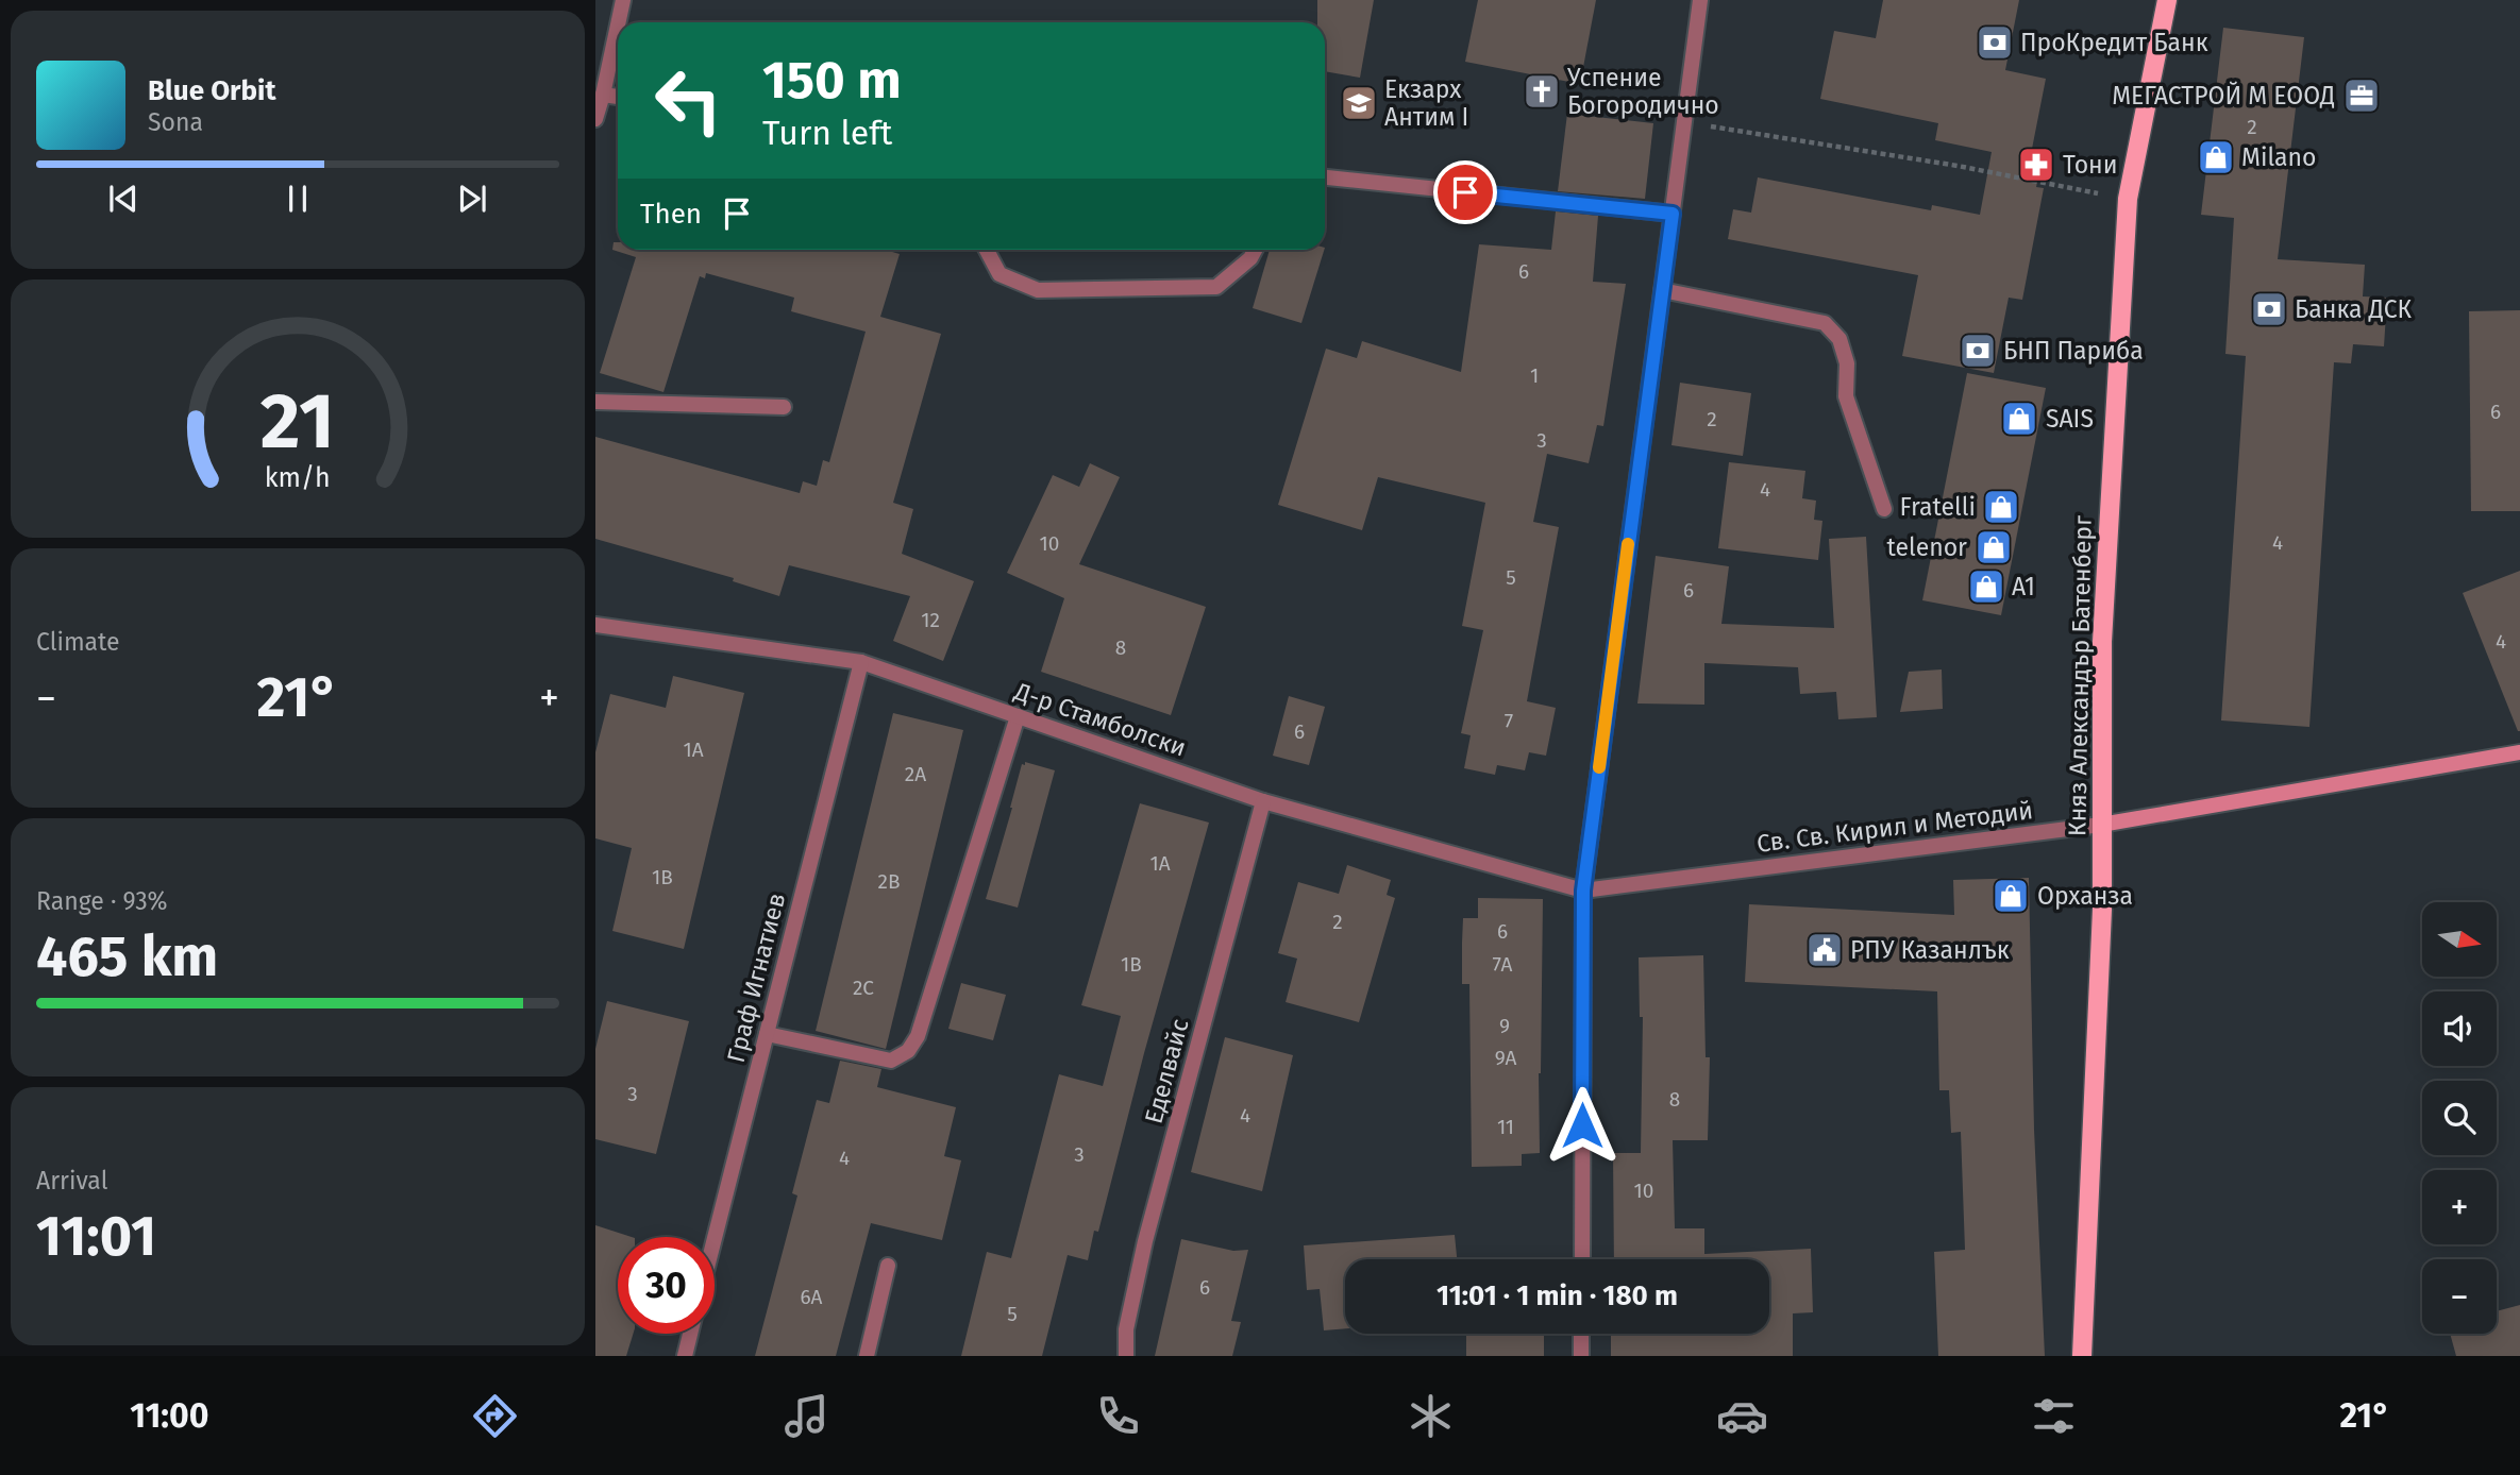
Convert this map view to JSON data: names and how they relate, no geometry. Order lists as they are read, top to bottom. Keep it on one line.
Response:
{"streets":{"main road":["Княз Александър Батенберг","Св. Св. Кирил и Методий"],"street":["Д-р Стамболски","Граф Игнатиев","Еделвайс"]},"crossings":[["Княз Александър Батенберг","Св. Св. Кирил и Методий"],["Д-р Стамболски","Св. Св. Кирил и Методий"],["Д-р Стамболски","Граф Игнатиев"],["Д-р Стамболски","Еделвайс"]],"places":{"bank":["ПроКредит Банк","Банка ДСК","БНП Париба"],"church":["Успение Богородично"],"office":["МЕГАСТРОЙ М ЕООД"],"school or university":["Екзарх Антим I"],"shop":["Milano","SAIS","Fratelli","telenor","A1","Орханза"],"pharmacy":["Тони"],"public building":["РПУ Казанлък"]},"house_numbers":["2","6","1","6","2","3","4","4","10","5","6","12","4","8","7","6","1А","2А","1А","1B","2B","2","6","1B","7A","2C","9","9A","3","8","4","11","3","4","10","6","6A","5"],"north":"right","page":{"turn":["150 m","Turn left"],"song":["Blue Orbit","Sona"],"then":"Then","tile":["Climate",["Range · 93%","465 km"],["Arrival","11:01"]],"heat":["−","21°","+"],"map_buttons":["+","−"],"limit":"30","trip":"11:01 · 1 min · 180 m","tabs":["11:00","21°"],"gauge":["21","km/h"]}}
